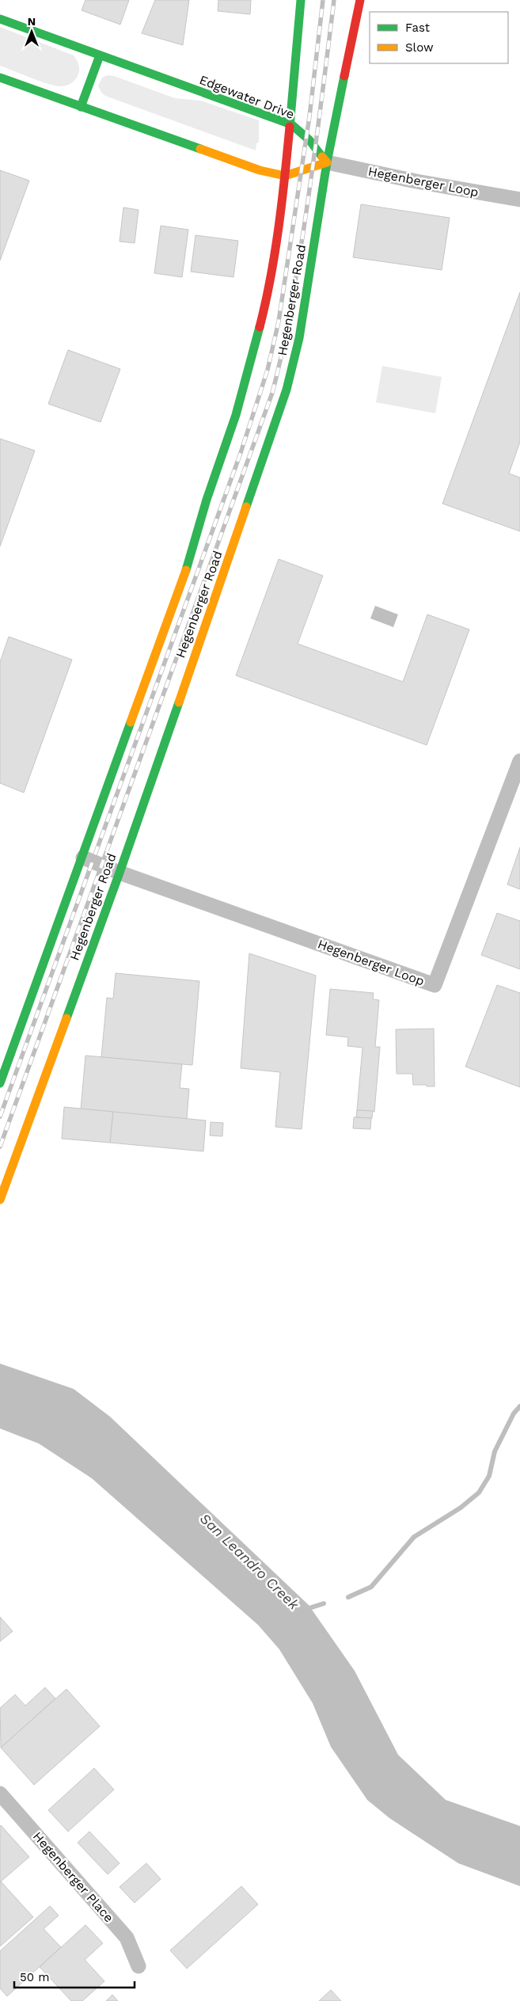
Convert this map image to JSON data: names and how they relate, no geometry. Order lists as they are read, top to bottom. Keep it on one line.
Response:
{"streets":{"main road":["Edgewater Drive","Hegenberger Road"],"street":["Hegenberger Loop","Hegenberger Place"]},"crossings":[["Edgewater Drive","Hegenberger Loop"],["Edgewater Drive","Hegenberger Road"],["Hegenberger Loop","Hegenberger Road"]],"water":["San Leandro Creek"],"legend":["Fast","Slow"],"scale_bar":"50 m","north":"top"}
